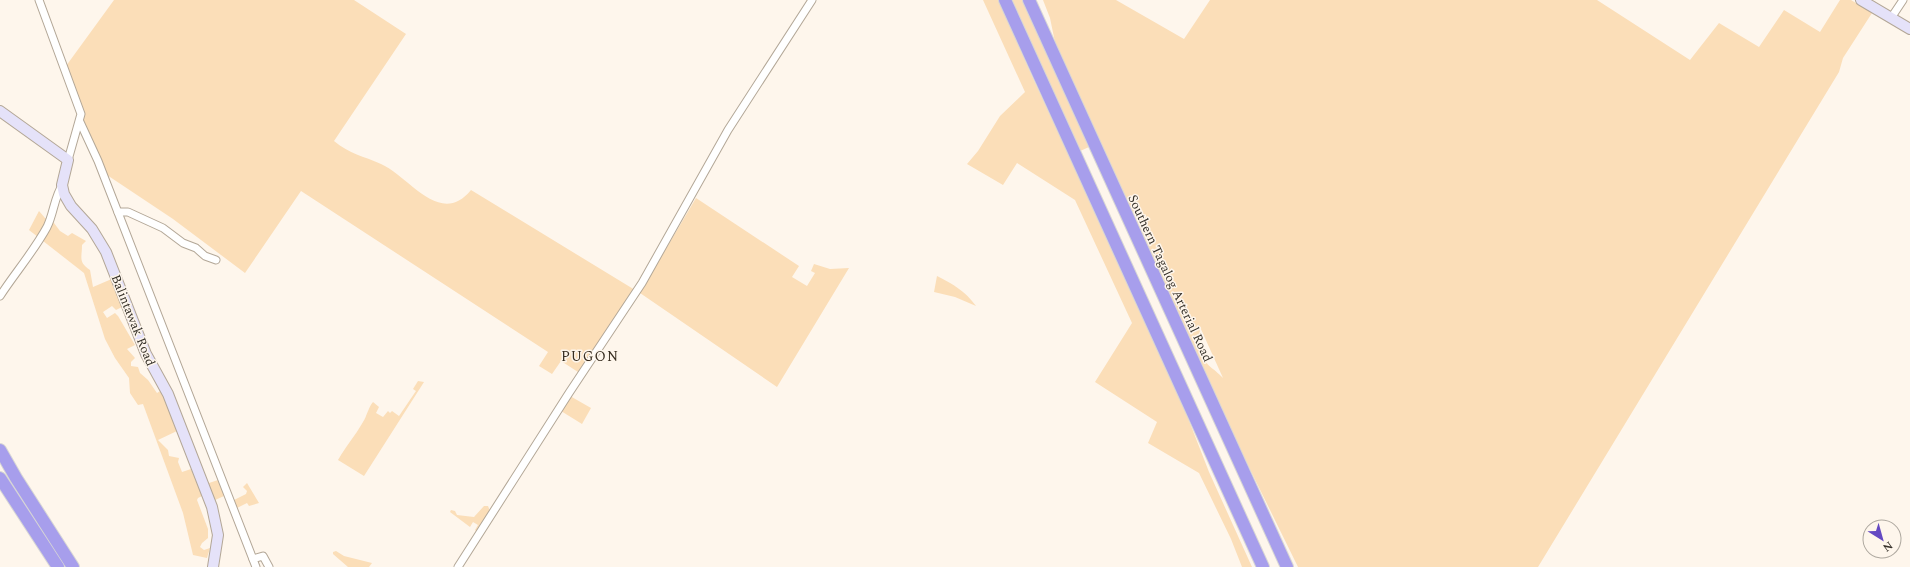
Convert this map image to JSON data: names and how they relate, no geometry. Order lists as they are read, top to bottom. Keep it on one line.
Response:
{"streets":{"highway":["Southern Tagalog Arterial Road"],"street":["Balintawak Road"]},"districts":["PUGON"],"north":"bottom right"}
